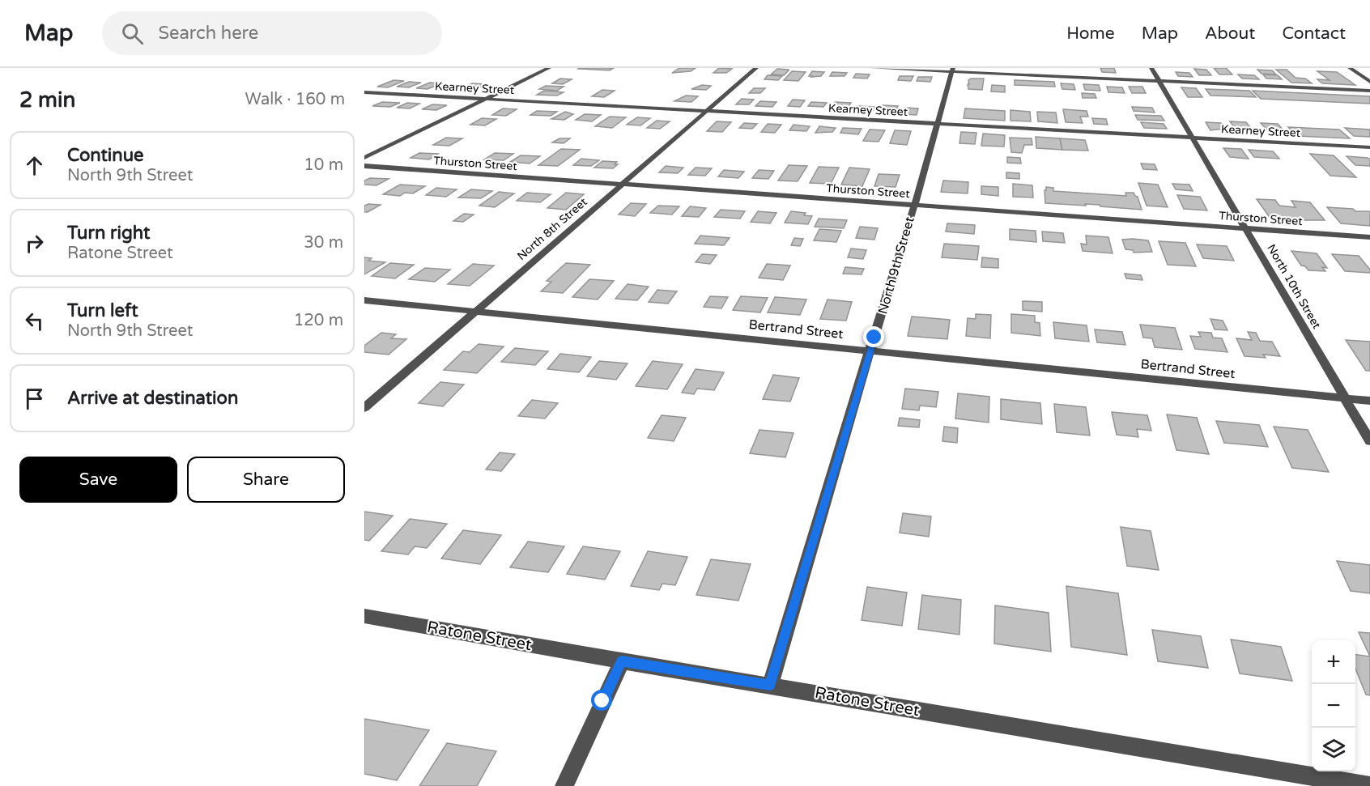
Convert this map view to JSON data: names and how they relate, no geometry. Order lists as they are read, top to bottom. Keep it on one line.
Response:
{"streets":{"street":["Kearney Street","Thurston Street","North 8th Street","North 9th Street","North 10th Street","Bertrand Street","Ratone Street"]},"crossings":[["Kearney Street","North 8th Street"],["Kearney Street","North 9th Street"],["Kearney Street","North 10th Street"],["Thurston Street","North 8th Street"],["Thurston Street","North 9th Street"],["Thurston Street","North 10th Street"],["North 8th Street","Bertrand Street"],["North 9th Street","Bertrand Street"],["North 9th Street","Ratone Street"],["North 10th Street","Bertrand Street"]],"page":{"header":"Map","search":"Search here","nav":["Home","Map","About","Contact"],"heading":["2 min","Walk · 160 m"],"list":[["Continue","North 9th Street","10 m"],["Turn right","Ratone Street","30 m"],["Turn left","North 9th Street","120 m"],"Arrive at destination"],"buttons":["Save","Share"],"map_buttons":["+","−"]}}
